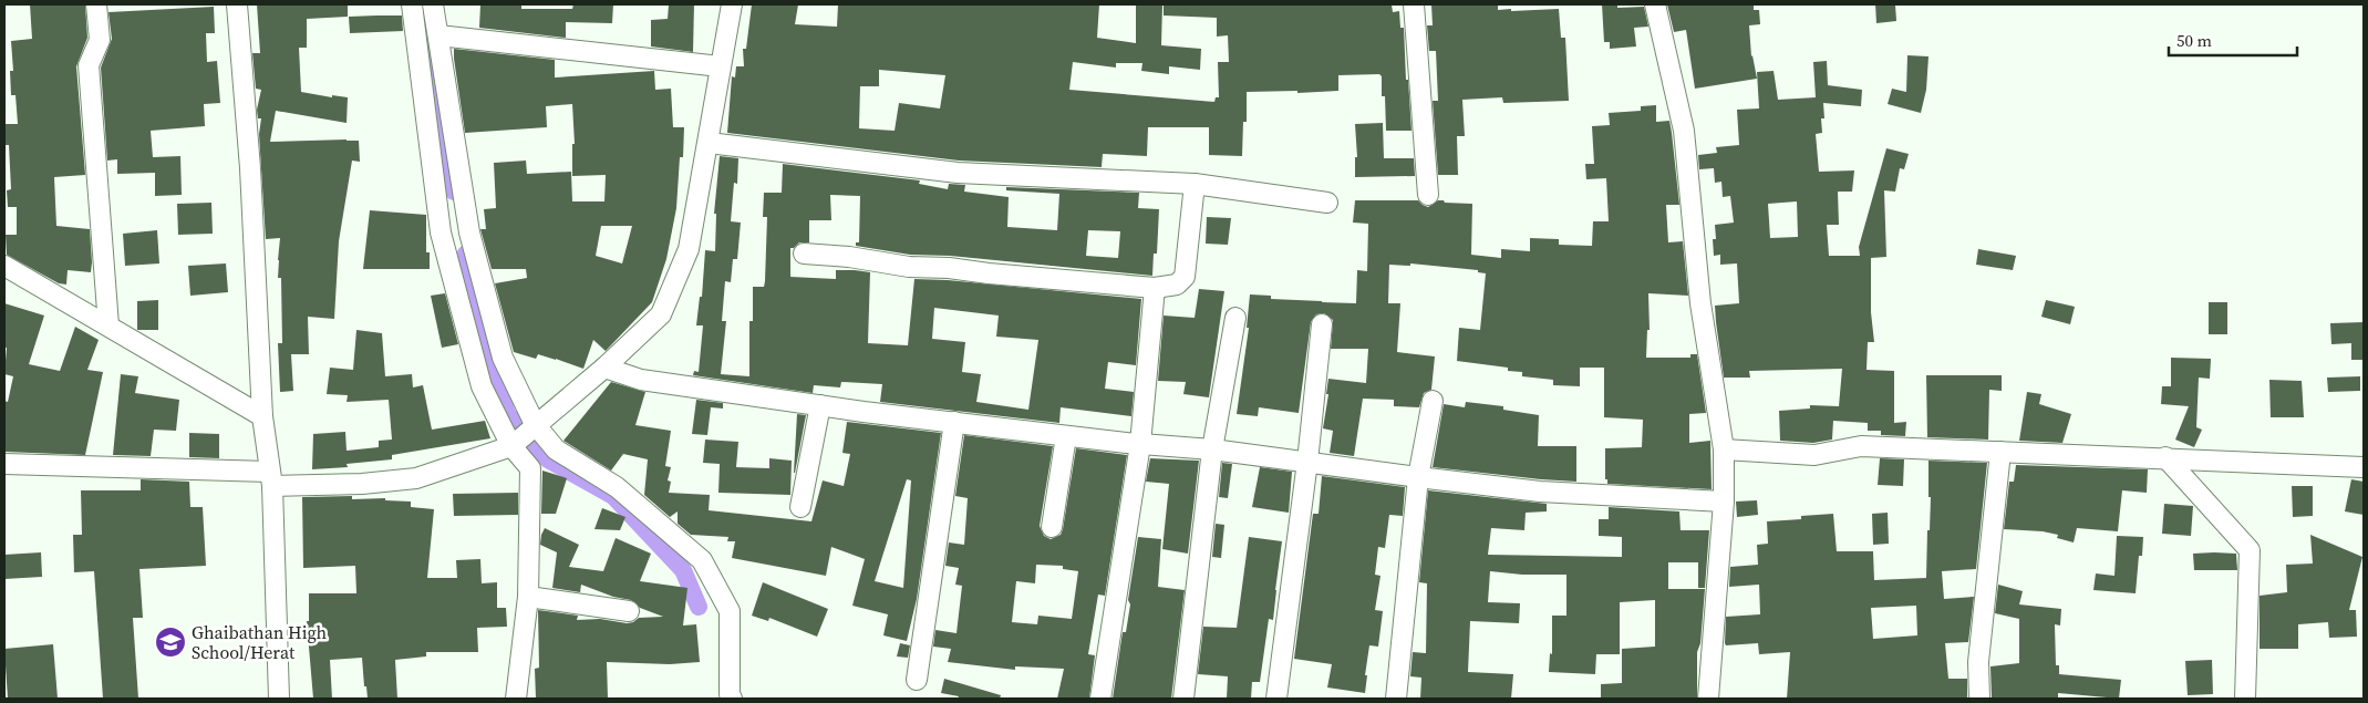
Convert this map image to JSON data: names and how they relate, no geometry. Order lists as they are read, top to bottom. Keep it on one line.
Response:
{"places":{"school or university":["Ghaibathan High School/Herat"]},"scale_bar":"50 m"}
